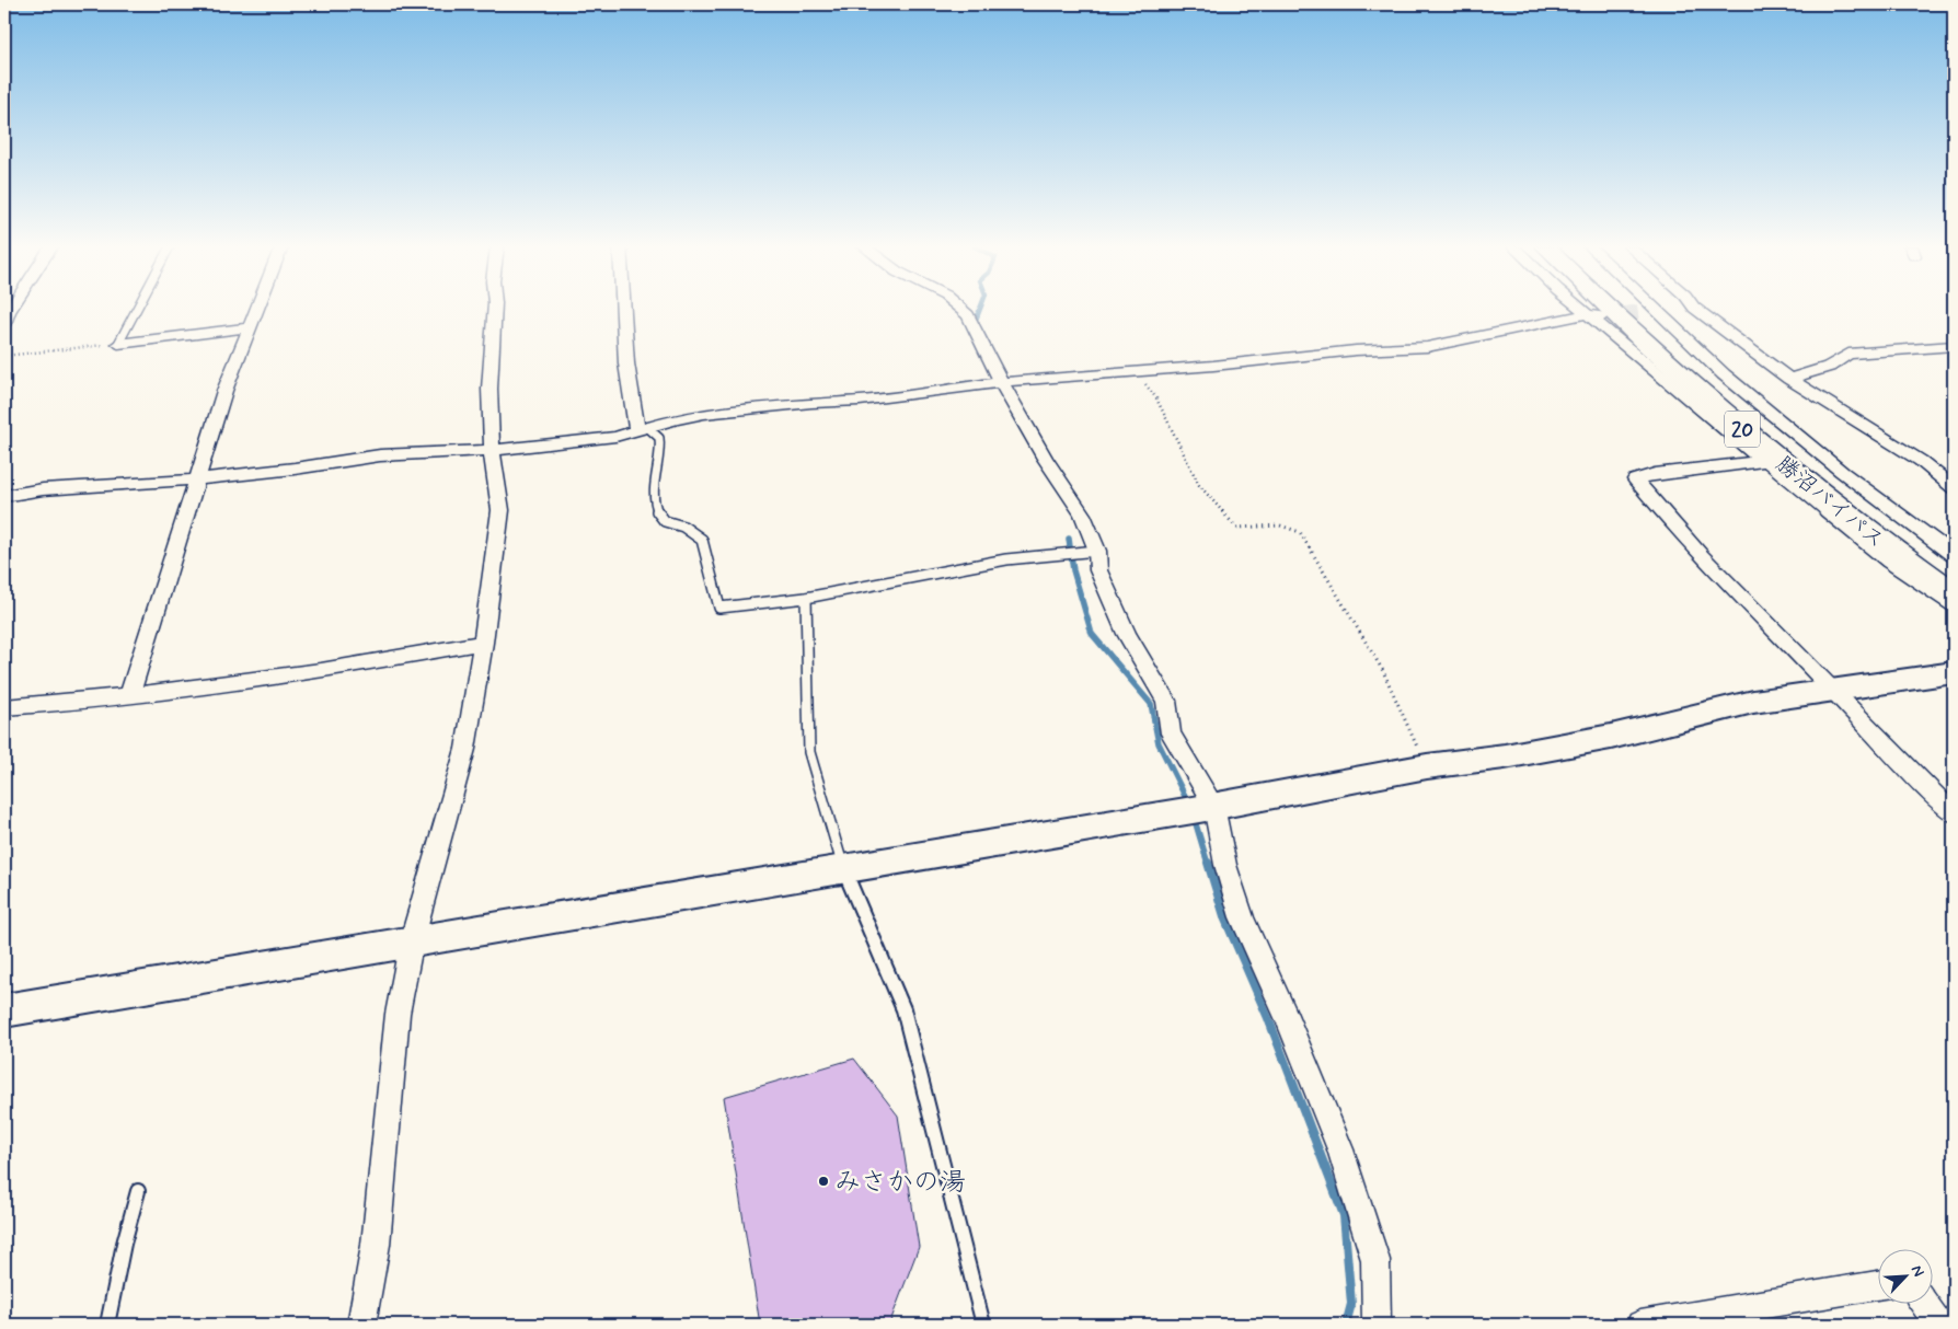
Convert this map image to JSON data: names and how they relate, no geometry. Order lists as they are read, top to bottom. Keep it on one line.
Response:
{"streets":{"highway":["20","勝沼バイパス"]},"places":["みさかの湯"],"north":"top right"}
